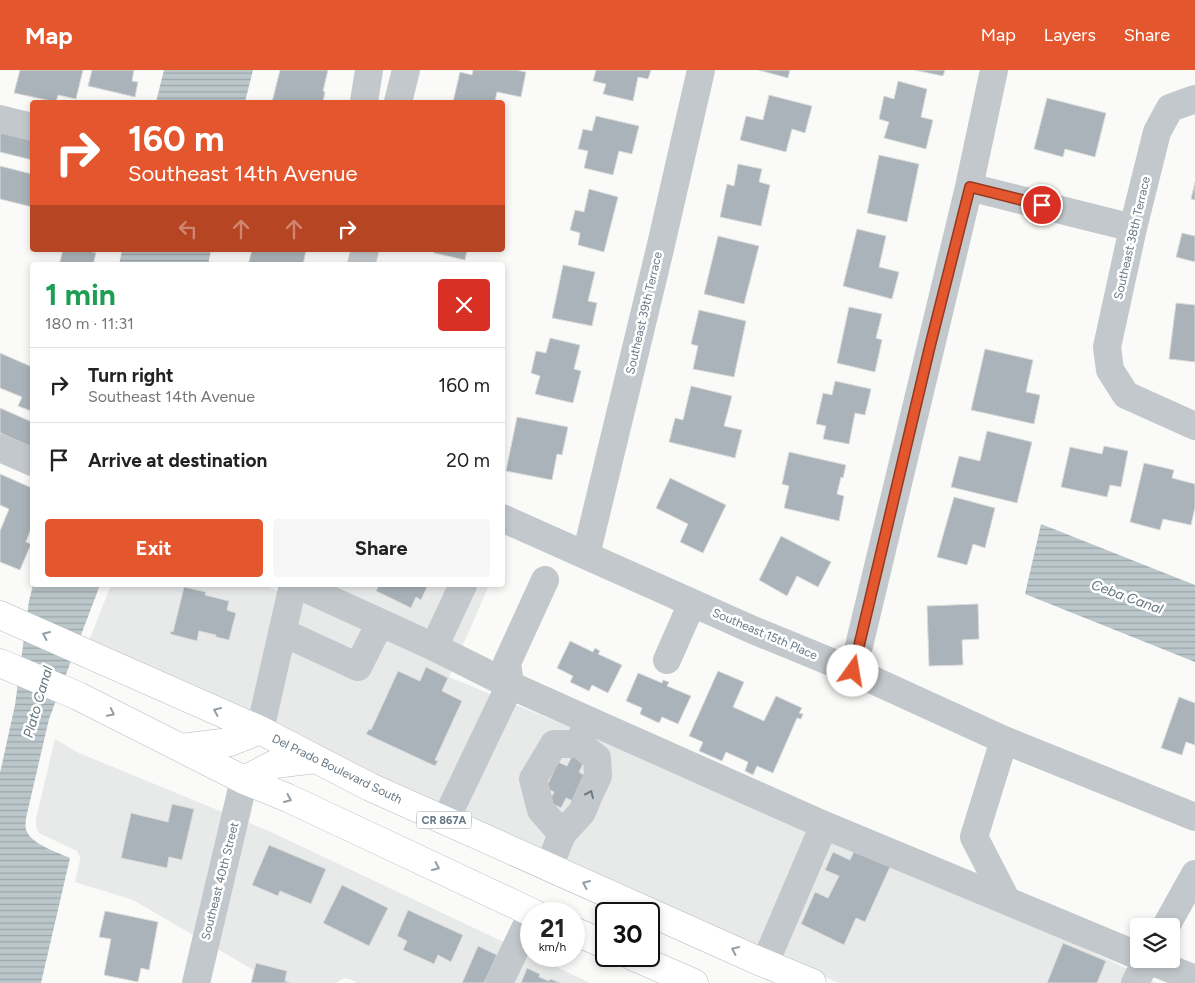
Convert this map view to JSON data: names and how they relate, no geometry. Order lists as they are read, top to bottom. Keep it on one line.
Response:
{"streets":{"main road":["Del Prado Boulevard South","CR 867A"],"street":["Southeast 38th Terrace","Southeast 39th Terrace","Southeast 15th Place","Southeast 40th Street"]},"crossings":[["Southeast 39th Terrace","Southeast 15th Place"]],"water":["Ceba Canal","Plato Canal"],"page":{"header":"Map","nav":["Map","Layers","Share"],"turn":["160 m","Southeast 14th Avenue"],"heading":["1 min","180 m · 11:31"],"list":[{"name":"Turn right","note":"Southeast 14th Avenue","value":"160 m"},{"name":"Arrive at destination","value":"20 m"}],"buttons":["Exit","Share"],"speed":"21 km/h","limit":"30"}}
